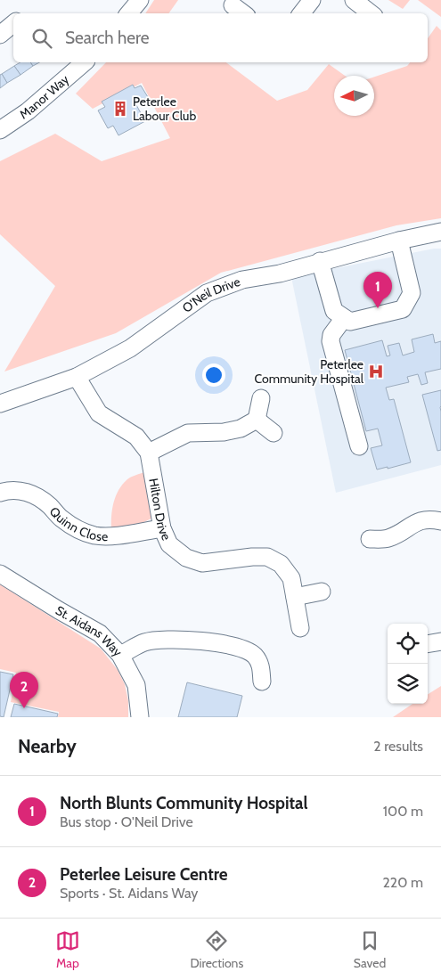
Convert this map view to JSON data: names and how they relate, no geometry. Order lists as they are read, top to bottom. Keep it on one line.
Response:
{"streets":{"street":["Manor Way","O'Neil Drive","Hilton Drive","Quinn Close","St. Aidans Way"]},"crossings":[["Hilton Drive","Quinn Close"]],"places":{"building":["Peterlee Labour Club"],"hospital":["Peterlee Community Hospital"]},"north":"left","page":{"search":"Search here","pins":["1","2"],"heading":["Nearby","2 results"],"list":[{"mark":"1","name":"North Blunts Community Hospital","note":"Bus stop · O'Neil Drive","value":"100 m"},{"mark":"2","name":"Peterlee Leisure Centre","note":"Sports · St. Aidans Way","value":"220 m"}],"nav":["Map","Directions","Saved"]}}
